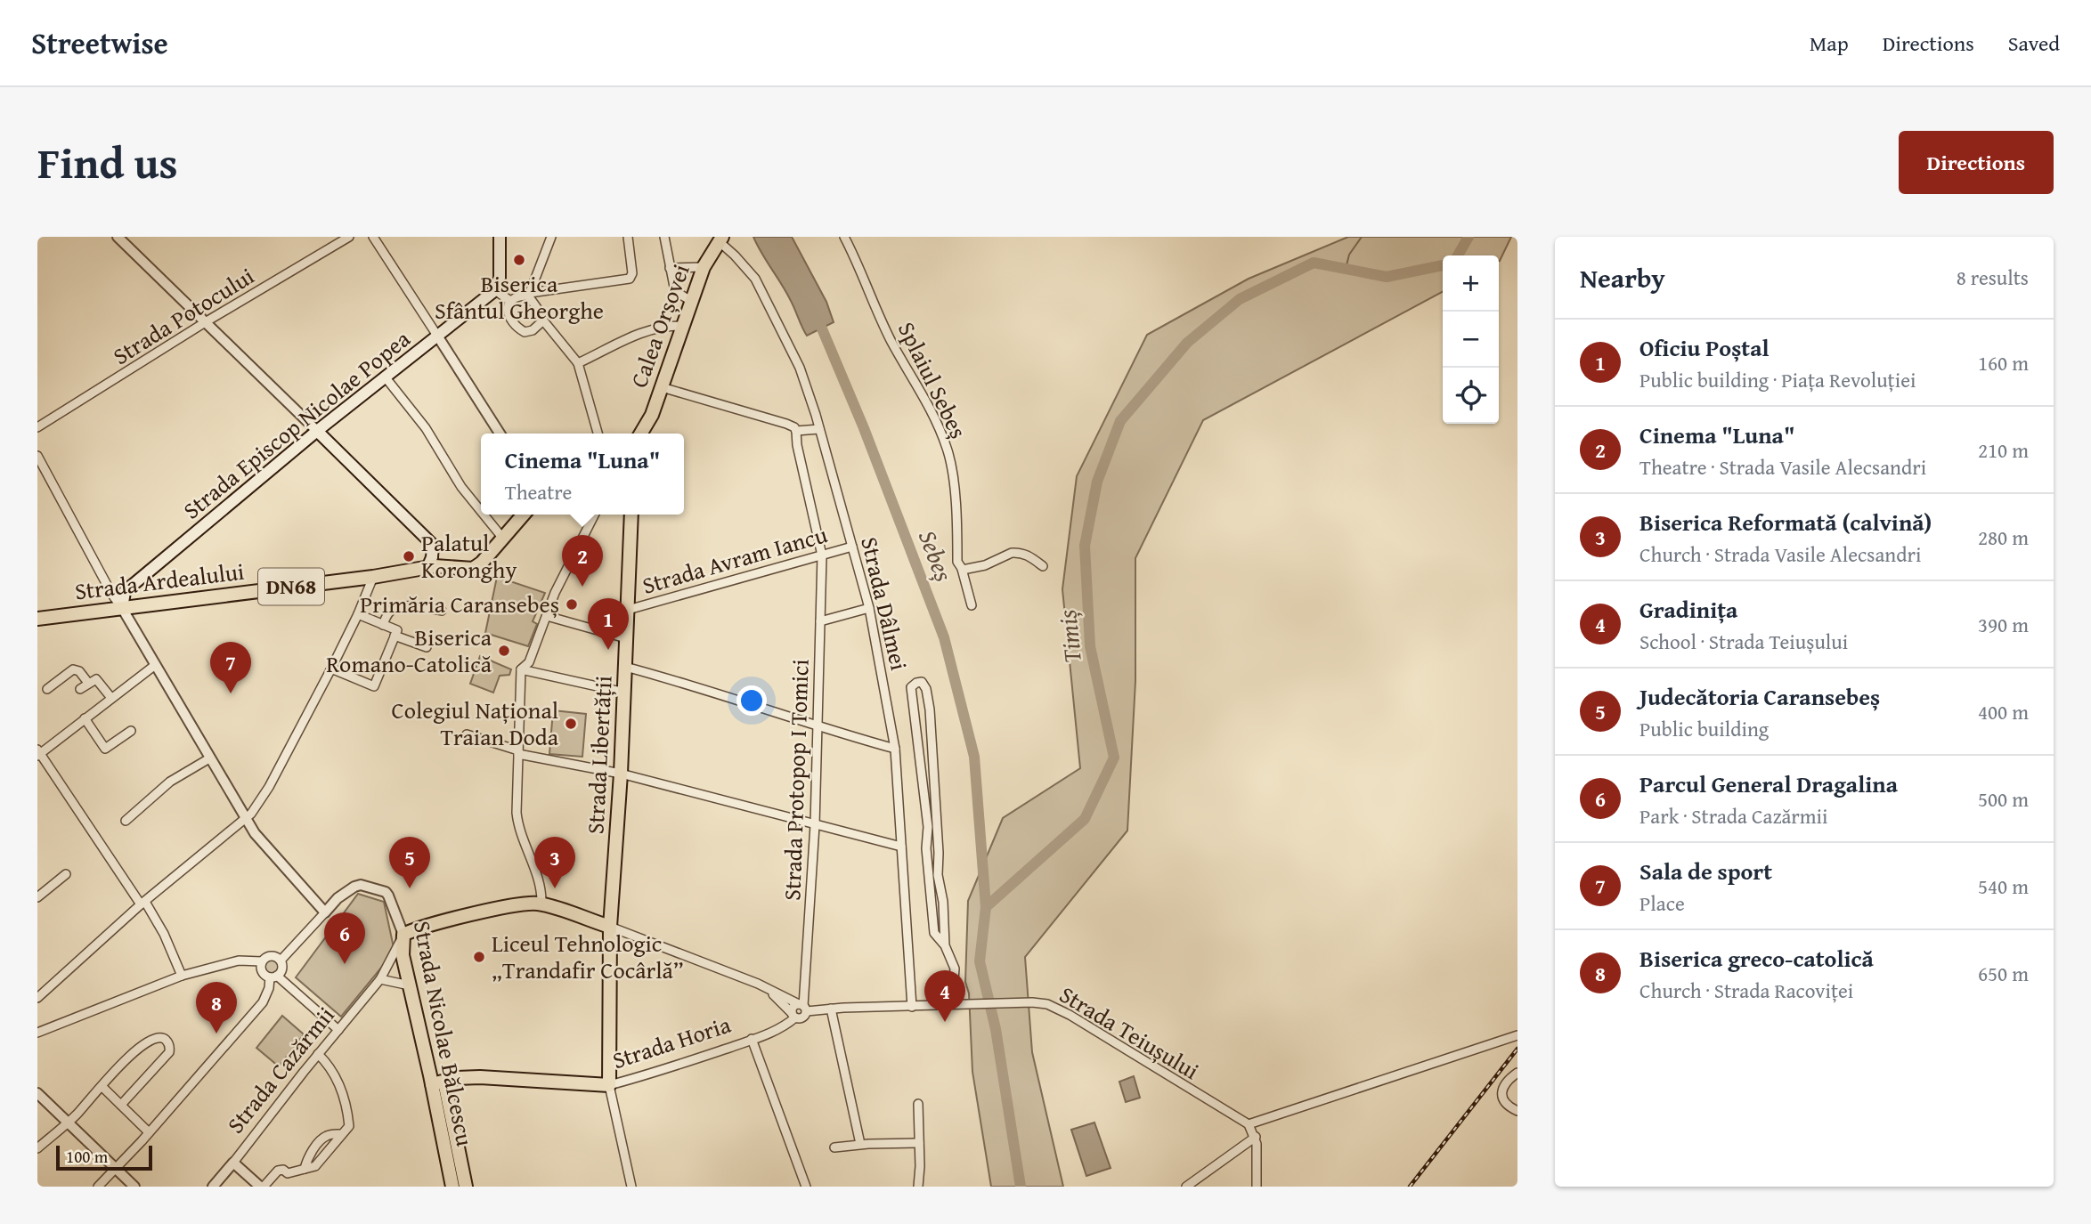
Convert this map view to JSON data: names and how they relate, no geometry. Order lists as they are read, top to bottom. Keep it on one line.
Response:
{"streets":{"main road":["Calea Orșovei","Strada Episcop Nicolae Popea","Strada Ardealului","DN68","Strada Libertății","Strada Nicolae Bălcescu","Strada Horia"],"street":["Strada Potocului","Splaiul Sebeș","Strada Avram Iancu","Strada Dâlmei","Strada Protopop I Tomici","Strada Teiușului","Strada Cazărmii"]},"crossings":[["Calea Orșovei","Strada Dâlmei"],["Strada Episcop Nicolae Popea","Strada Ardealului"],["Strada Avram Iancu","Strada Dâlmei"],["Strada Avram Iancu","Strada Libertății"],["Strada Avram Iancu","Strada Protopop I Tomici"],["Strada Ardealului","DN68"],["Strada Dâlmei","Strada Teiușului"],["Strada Libertății","Strada Horia"],["Strada Protopop I Tomici","Strada Teiușului"],["Strada Protopop I Tomici","Strada Horia"],["Strada Teiușului","Strada Horia"],["Strada Nicolae Bălcescu","Strada Horia"],["Strada Nicolae Bălcescu","Strada Cazărmii"]],"water":["Sebeș","Timiș"],"places":["Biserica Sfântul Gheorghe","Palatul Koronghy","Primăria Caransebeș","Biserica Romano-Catolică","Colegiul Național Traian Doda","Liceul Tehnologic „Trandafir Cocârlă”"],"scale_bar":"100 m","page":{"header":"Streetwise","nav":["Map","Directions","Saved"],"title":"Find us","buttons":"Directions","heading":["Nearby","8 results"],"map_buttons":["+","−"],"list":[{"mark":"1","name":"Oficiu Poștal","note":"Public building · Piața Revoluției","value":"160 m"},{"mark":"2","name":"Cinema \"Luna\"","note":"Theatre · Strada Vasile Alecsandri","value":"210 m"},{"mark":"3","name":"Biserica Reformată (calvină)","note":"Church · Strada Vasile Alecsandri","value":"280 m"},{"mark":"4","name":"Gradinița","note":"School · Strada Teiușului","value":"390 m"},{"mark":"5","name":"Judecătoria Caransebeș","note":"Public building","value":"400 m"},{"mark":"6","name":"Parcul General Dragalina","note":"Park · Strada Cazărmii","value":"500 m"},{"mark":"7","name":"Sala de sport","note":"Place","value":"540 m"},{"mark":"8","name":"Biserica greco-catolică","note":"Church · Strada Racoviței","value":"650 m"}],"popup":["Cinema \"Luna\"","Theatre"],"pins":["2","1","7","3","5","6","4","8"],"scale":"100 m"}}
